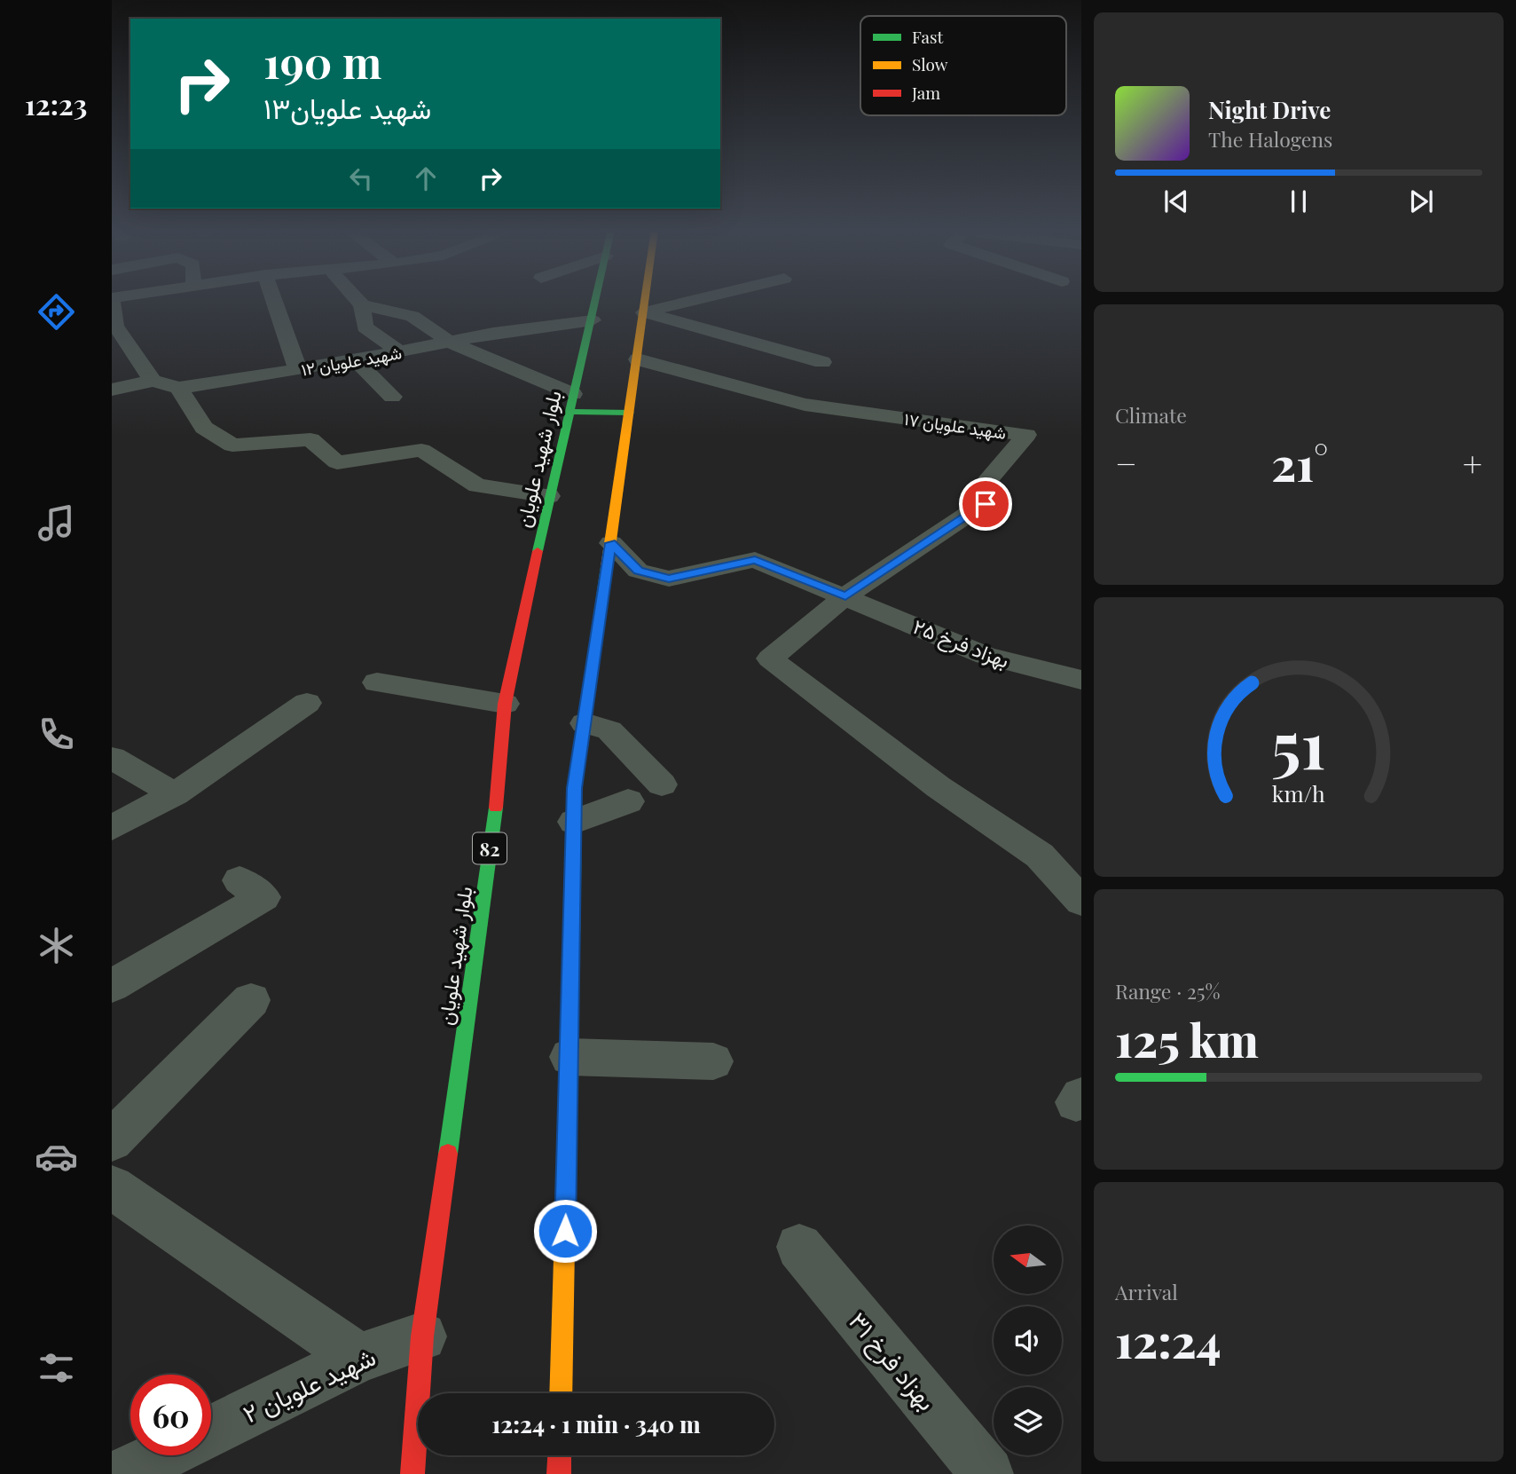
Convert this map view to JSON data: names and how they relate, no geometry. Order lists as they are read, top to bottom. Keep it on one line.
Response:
{"streets":{"main road":["بلوار شهید علویان","82"],"street":["شهید علویان ۱۲","شهید علویان ۱۷","بهزاد فرخ ۲۵","بهزاد فرخ ۳۱","شهید علویان ۲"]},"crossings":[["شهید علویان ۱۲","بلوار شهید علویان"],["شهید علویان ۱۷","بهزاد فرخ ۲۵"],["بلوار شهید علویان","شهید علویان ۲"]],"legend":["Fast","Slow","Jam"],"north":"left","page":{"tabs":"12:23","turn":["190 m","شهید علویان۱۳"],"song":["Night Drive","The Halogens"],"tile":["Climate",["Range · 25%","125 km"],["Arrival","12:24"]],"heat":["−","21°","+"],"limit":"60","trip":"12:24 · 1 min · 340 m","gauge":["51","km/h"]}}
